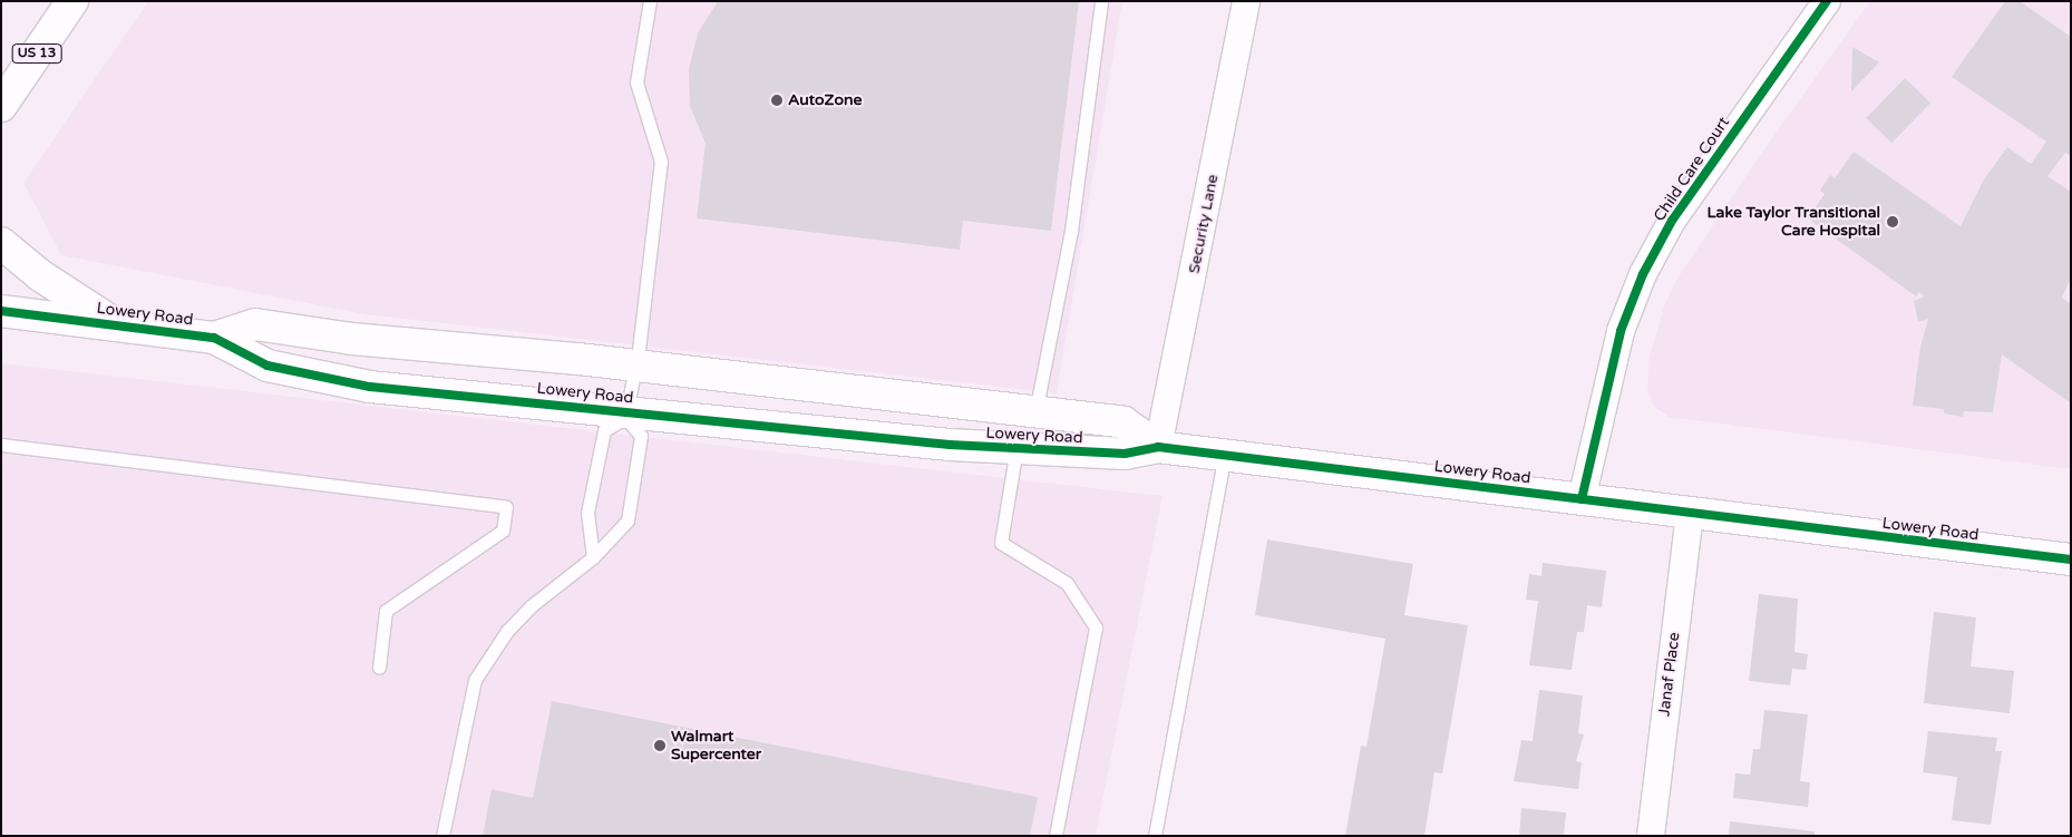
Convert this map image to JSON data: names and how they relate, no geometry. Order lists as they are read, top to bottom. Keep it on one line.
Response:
{"streets":{"street":["US 13","Child Care Court","Security Lane","Lowery Road","Janaf Place"]},"crossings":[["Child Care Court","Lowery Road"],["Security Lane","Lowery Road"],["Lowery Road","Janaf Place"]],"places":["AutoZone","Lake Taylor Transitional Care Hospital","Walmart Supercenter"]}
